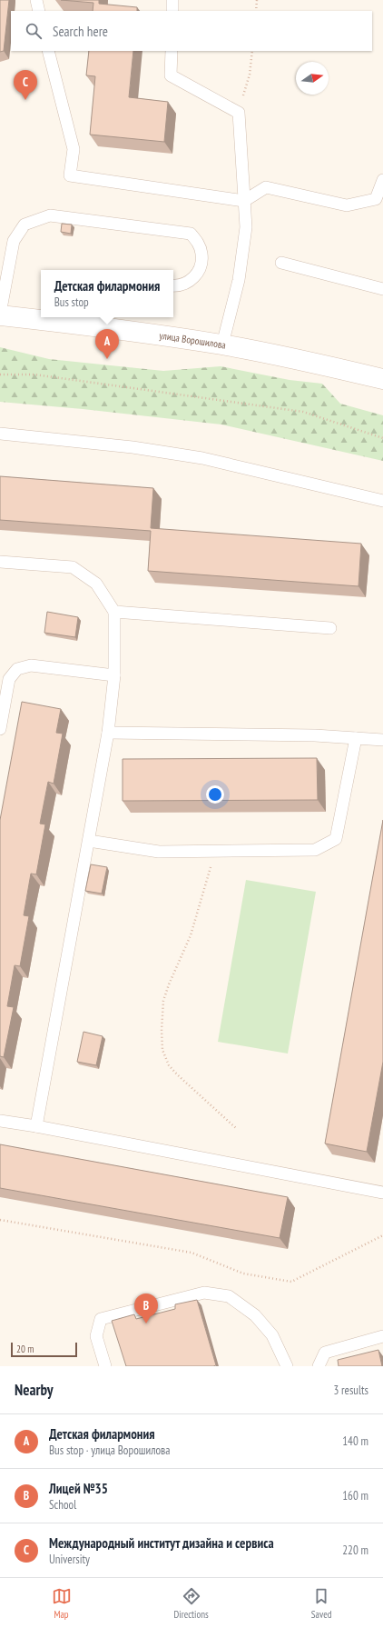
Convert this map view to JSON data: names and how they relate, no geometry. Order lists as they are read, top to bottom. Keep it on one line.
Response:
{"streets":{"street":["улица Ворошилова"]},"scale_bar":"20 m","north":"right","page":{"search":"Search here","pins":["C","A","B"],"popup":["Детская филармония","Bus stop"],"scale":"20 m","heading":["Nearby","3 results"],"list":[{"mark":"A","name":"Детская филармония","note":"Bus stop · улица Ворошилова","value":"140 m"},{"mark":"B","name":"Лицей №35","note":"School","value":"160 m"},{"mark":"C","name":"Международный институт дизайна и сервиса","note":"University","value":"220 m"}],"nav":["Map","Directions","Saved"]}}
